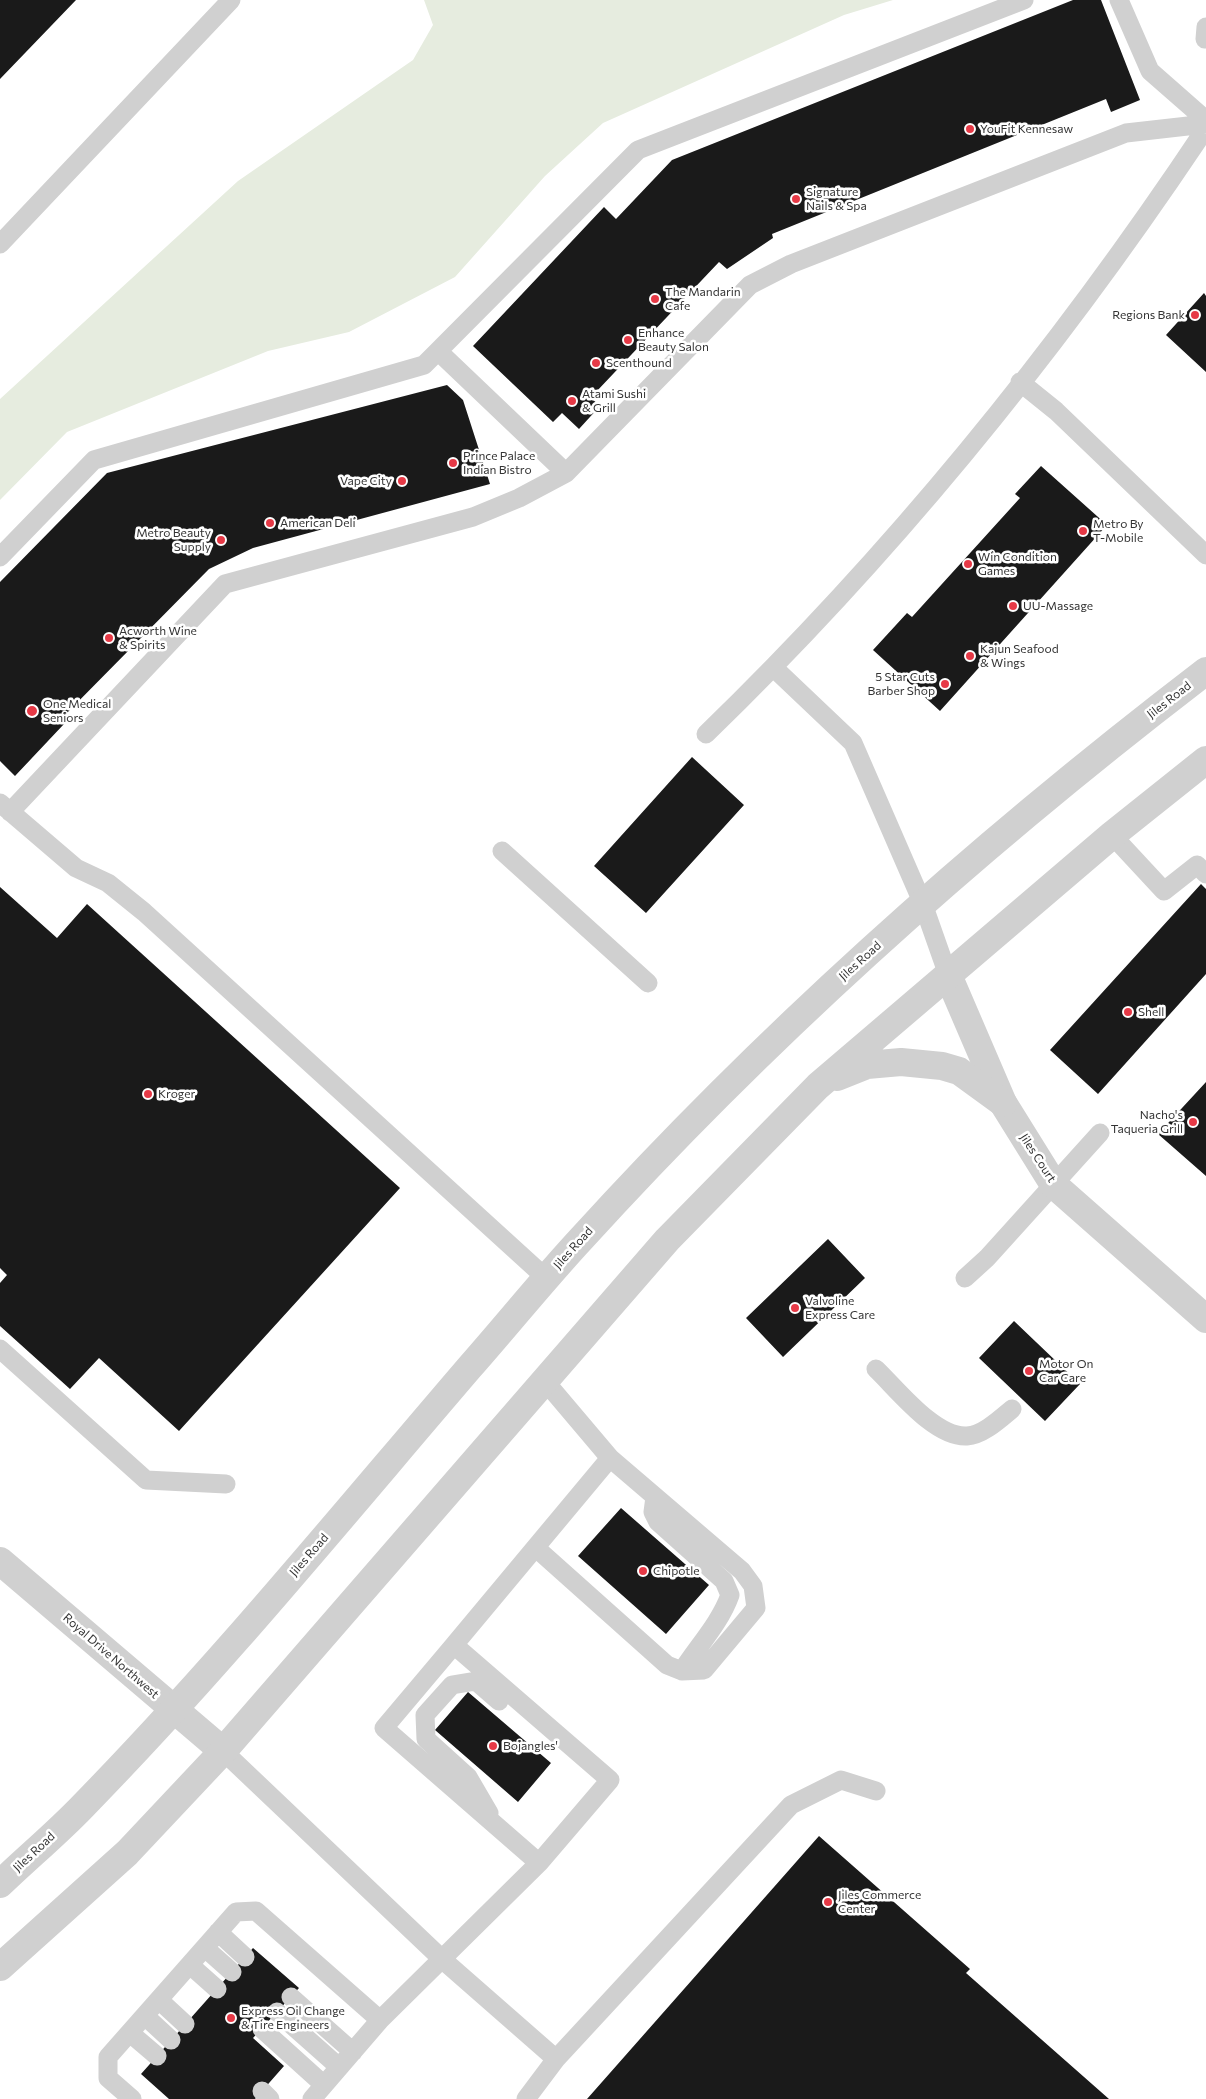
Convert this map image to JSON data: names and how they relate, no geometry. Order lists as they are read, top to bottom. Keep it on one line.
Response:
{"streets":{"street":["Jiles Road","Jiles Court","Royal Drive Northwest"]},"crossings":[["Jiles Road","Royal Drive Northwest"]],"places":["YouFit Kennesaw","Signature Nails & Spa","The Mandarin Cafe","Regions Bank","Enhance Beauty Salon","Scenthound","Atami Sushi & Grill","Prince Palace Indian Bistro","Vape City","American Deli","Metro By T-Mobile","Metro Beauty Supply","Win Condition Games","UU-Massage","Acworth Wine & Spirits","Kajun Seafood & Wings","5 Star Cuts Barber Shop","One Medical Seniors","Shell","Kroger","Nacho's Taqueria Grill","Valvoline Express Care","Motor On Car Care","Chipotle","Bojangles'","Jiles Commerce Center","Express Oil Change & Tire Engineers"]}
